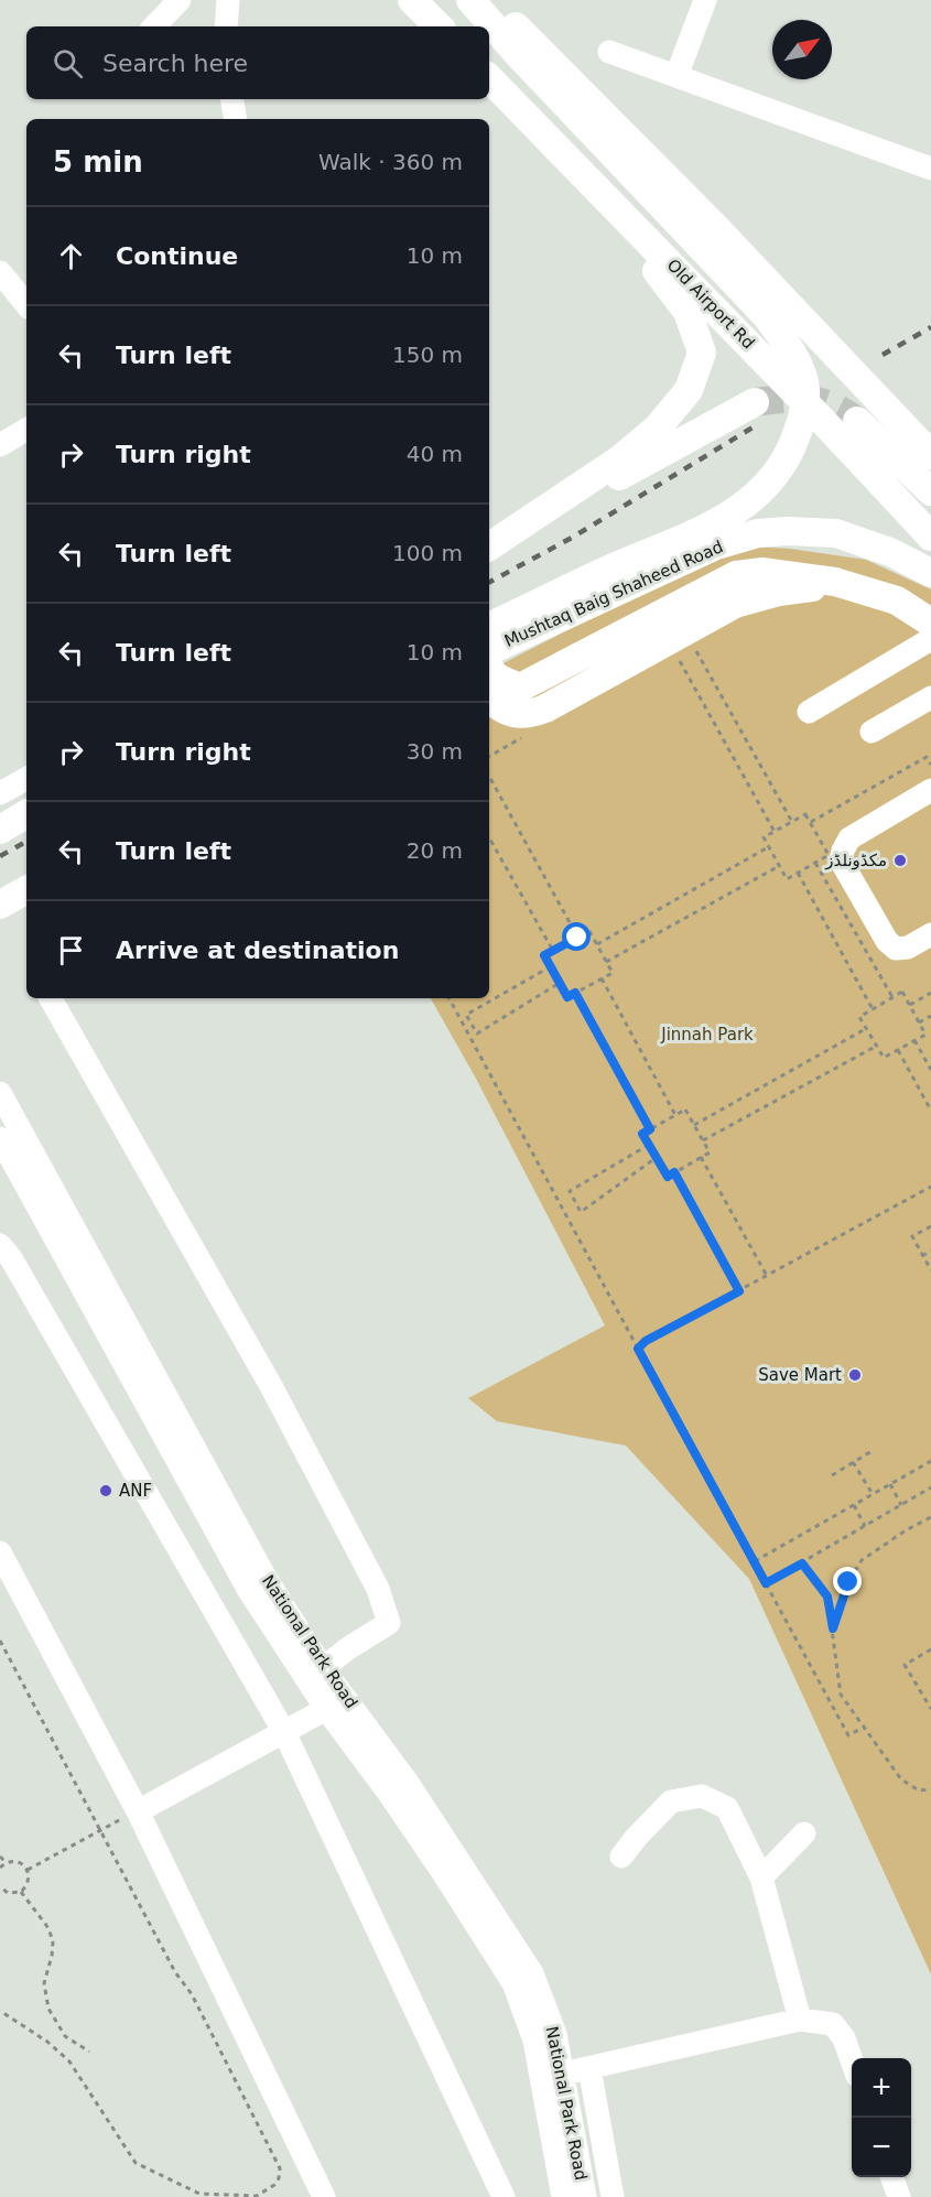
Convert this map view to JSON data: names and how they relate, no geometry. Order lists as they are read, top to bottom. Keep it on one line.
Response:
{"streets":{"main road":["Old Airport Rd","Mushtaq Baig Shaheed Road"],"street":["National Park Road"]},"parks":["Jinnah Park"],"places":["مکڈونلڈز","Save Mart","ANF"],"north":"top right","page":{"search":"Search here","heading":["5 min","Walk · 360 m"],"list":[["Continue","10 m"],["Turn left","150 m"],["Turn right","40 m"],["Turn left","100 m"],["Turn left","10 m"],["Turn right","30 m"],["Turn left","20 m"],"Arrive at destination"],"map_buttons":["+","−"]}}
